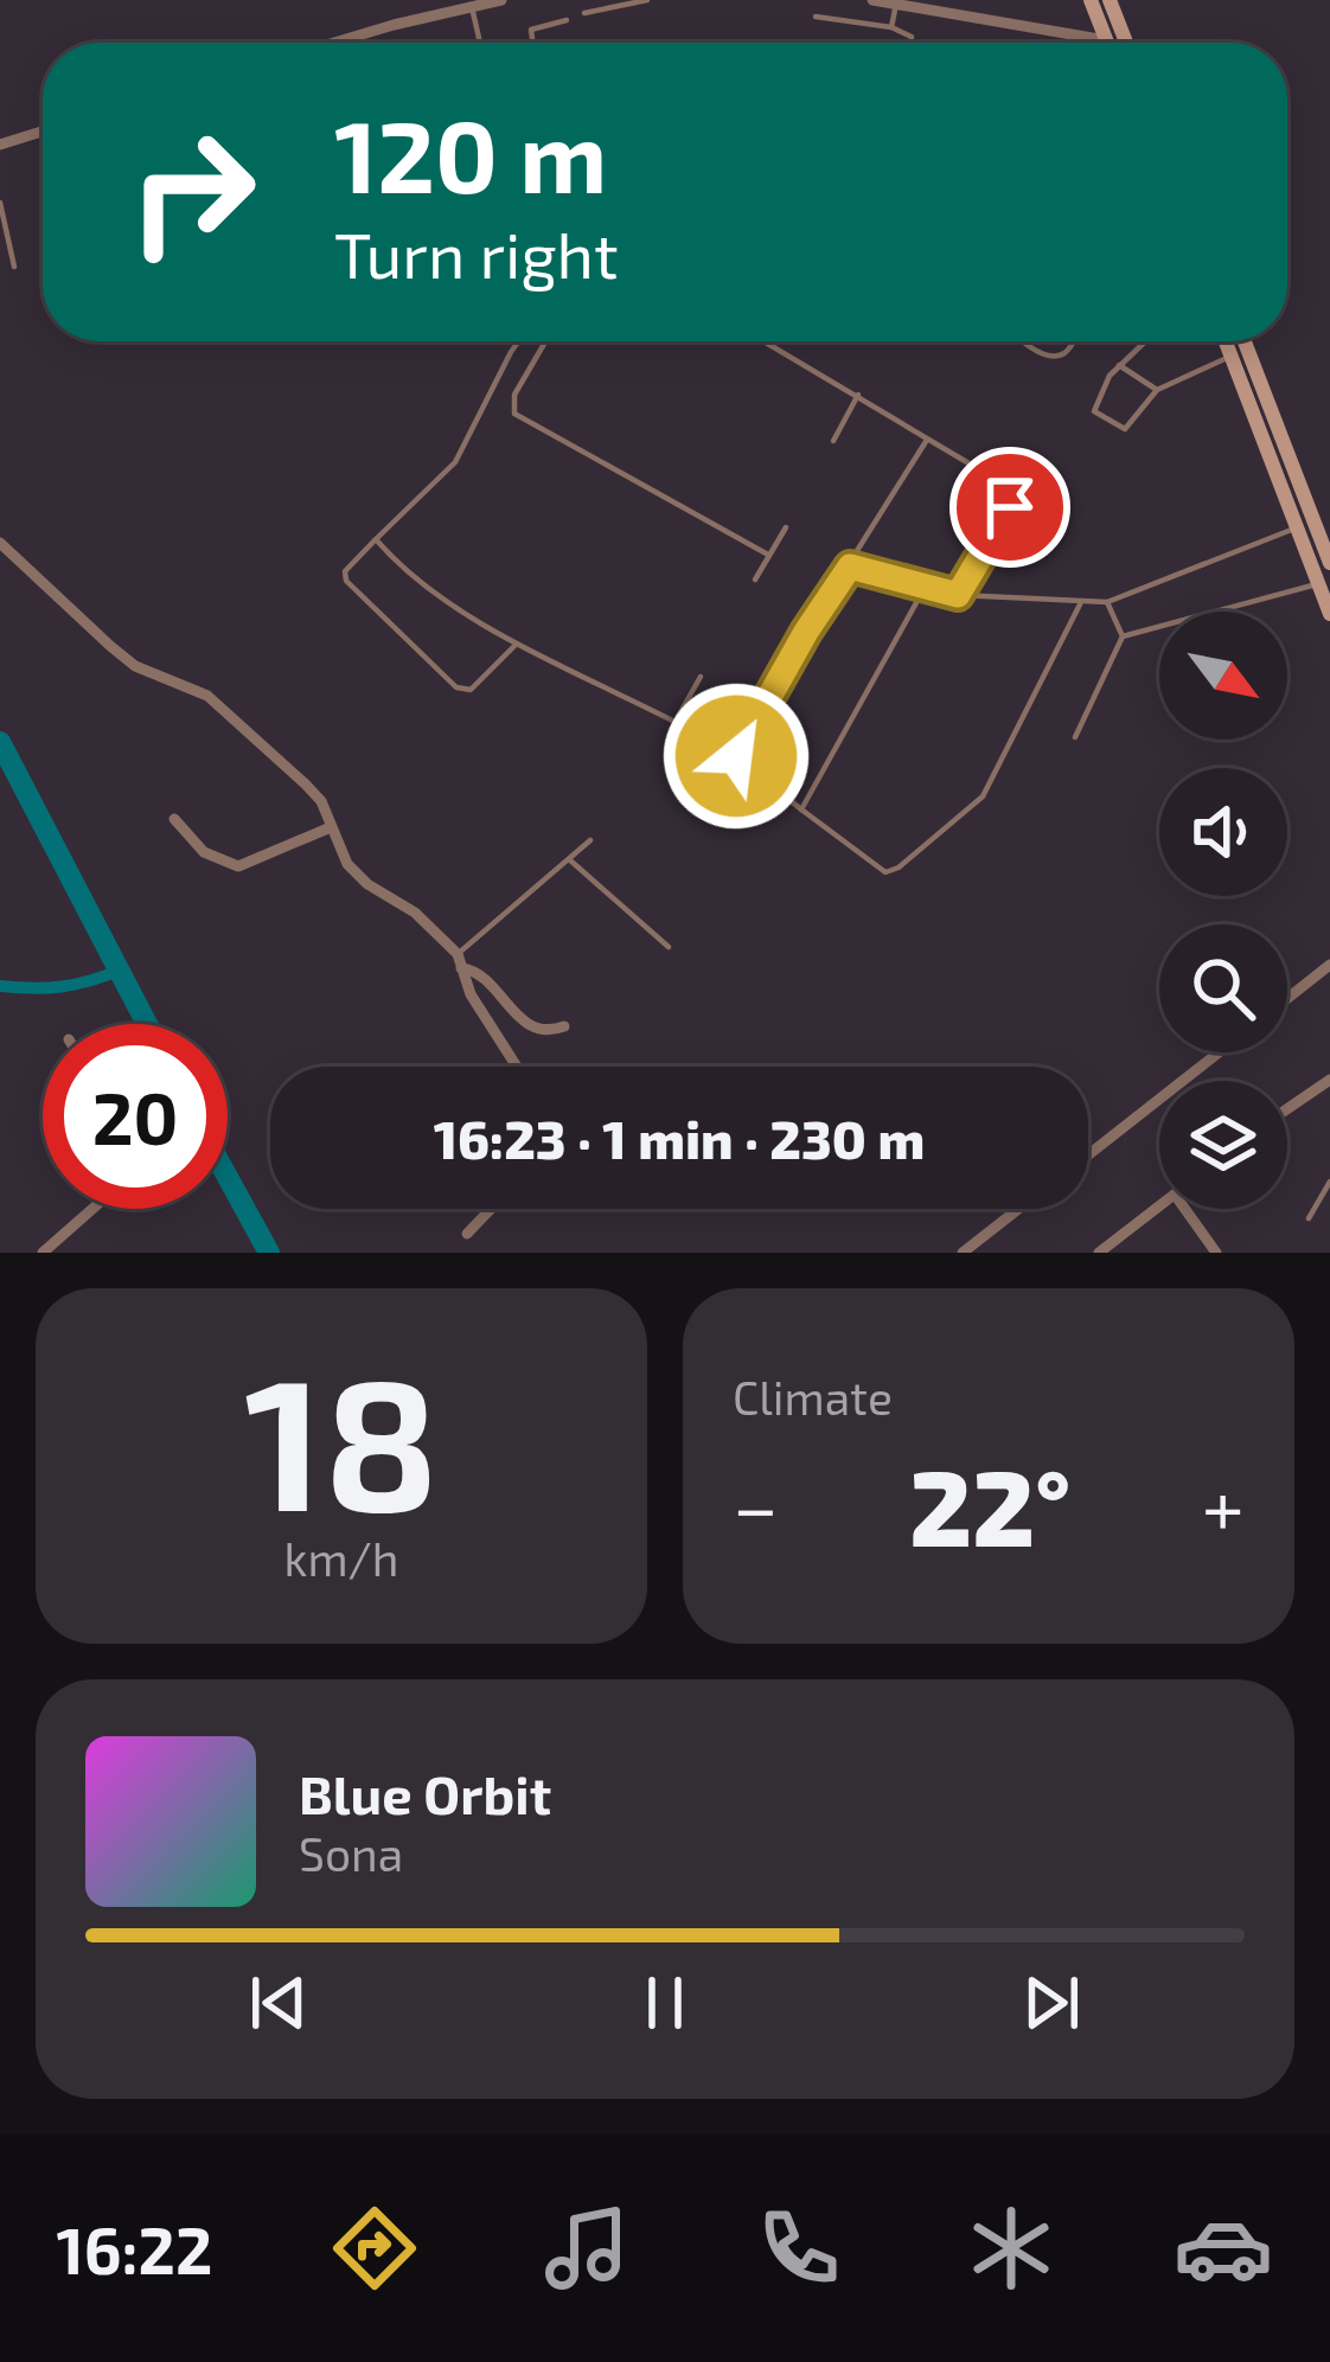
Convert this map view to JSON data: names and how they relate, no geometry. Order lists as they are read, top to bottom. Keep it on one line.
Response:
{"north":"bottom right","page":{"turn":["120 m","Turn right"],"limit":"20","trip":"16:23 · 1 min · 230 m","tile":[["18","km/h"],"Climate"],"heat":["−","22°","+"],"song":["Blue Orbit","Sona"],"tabs":"16:22"}}
